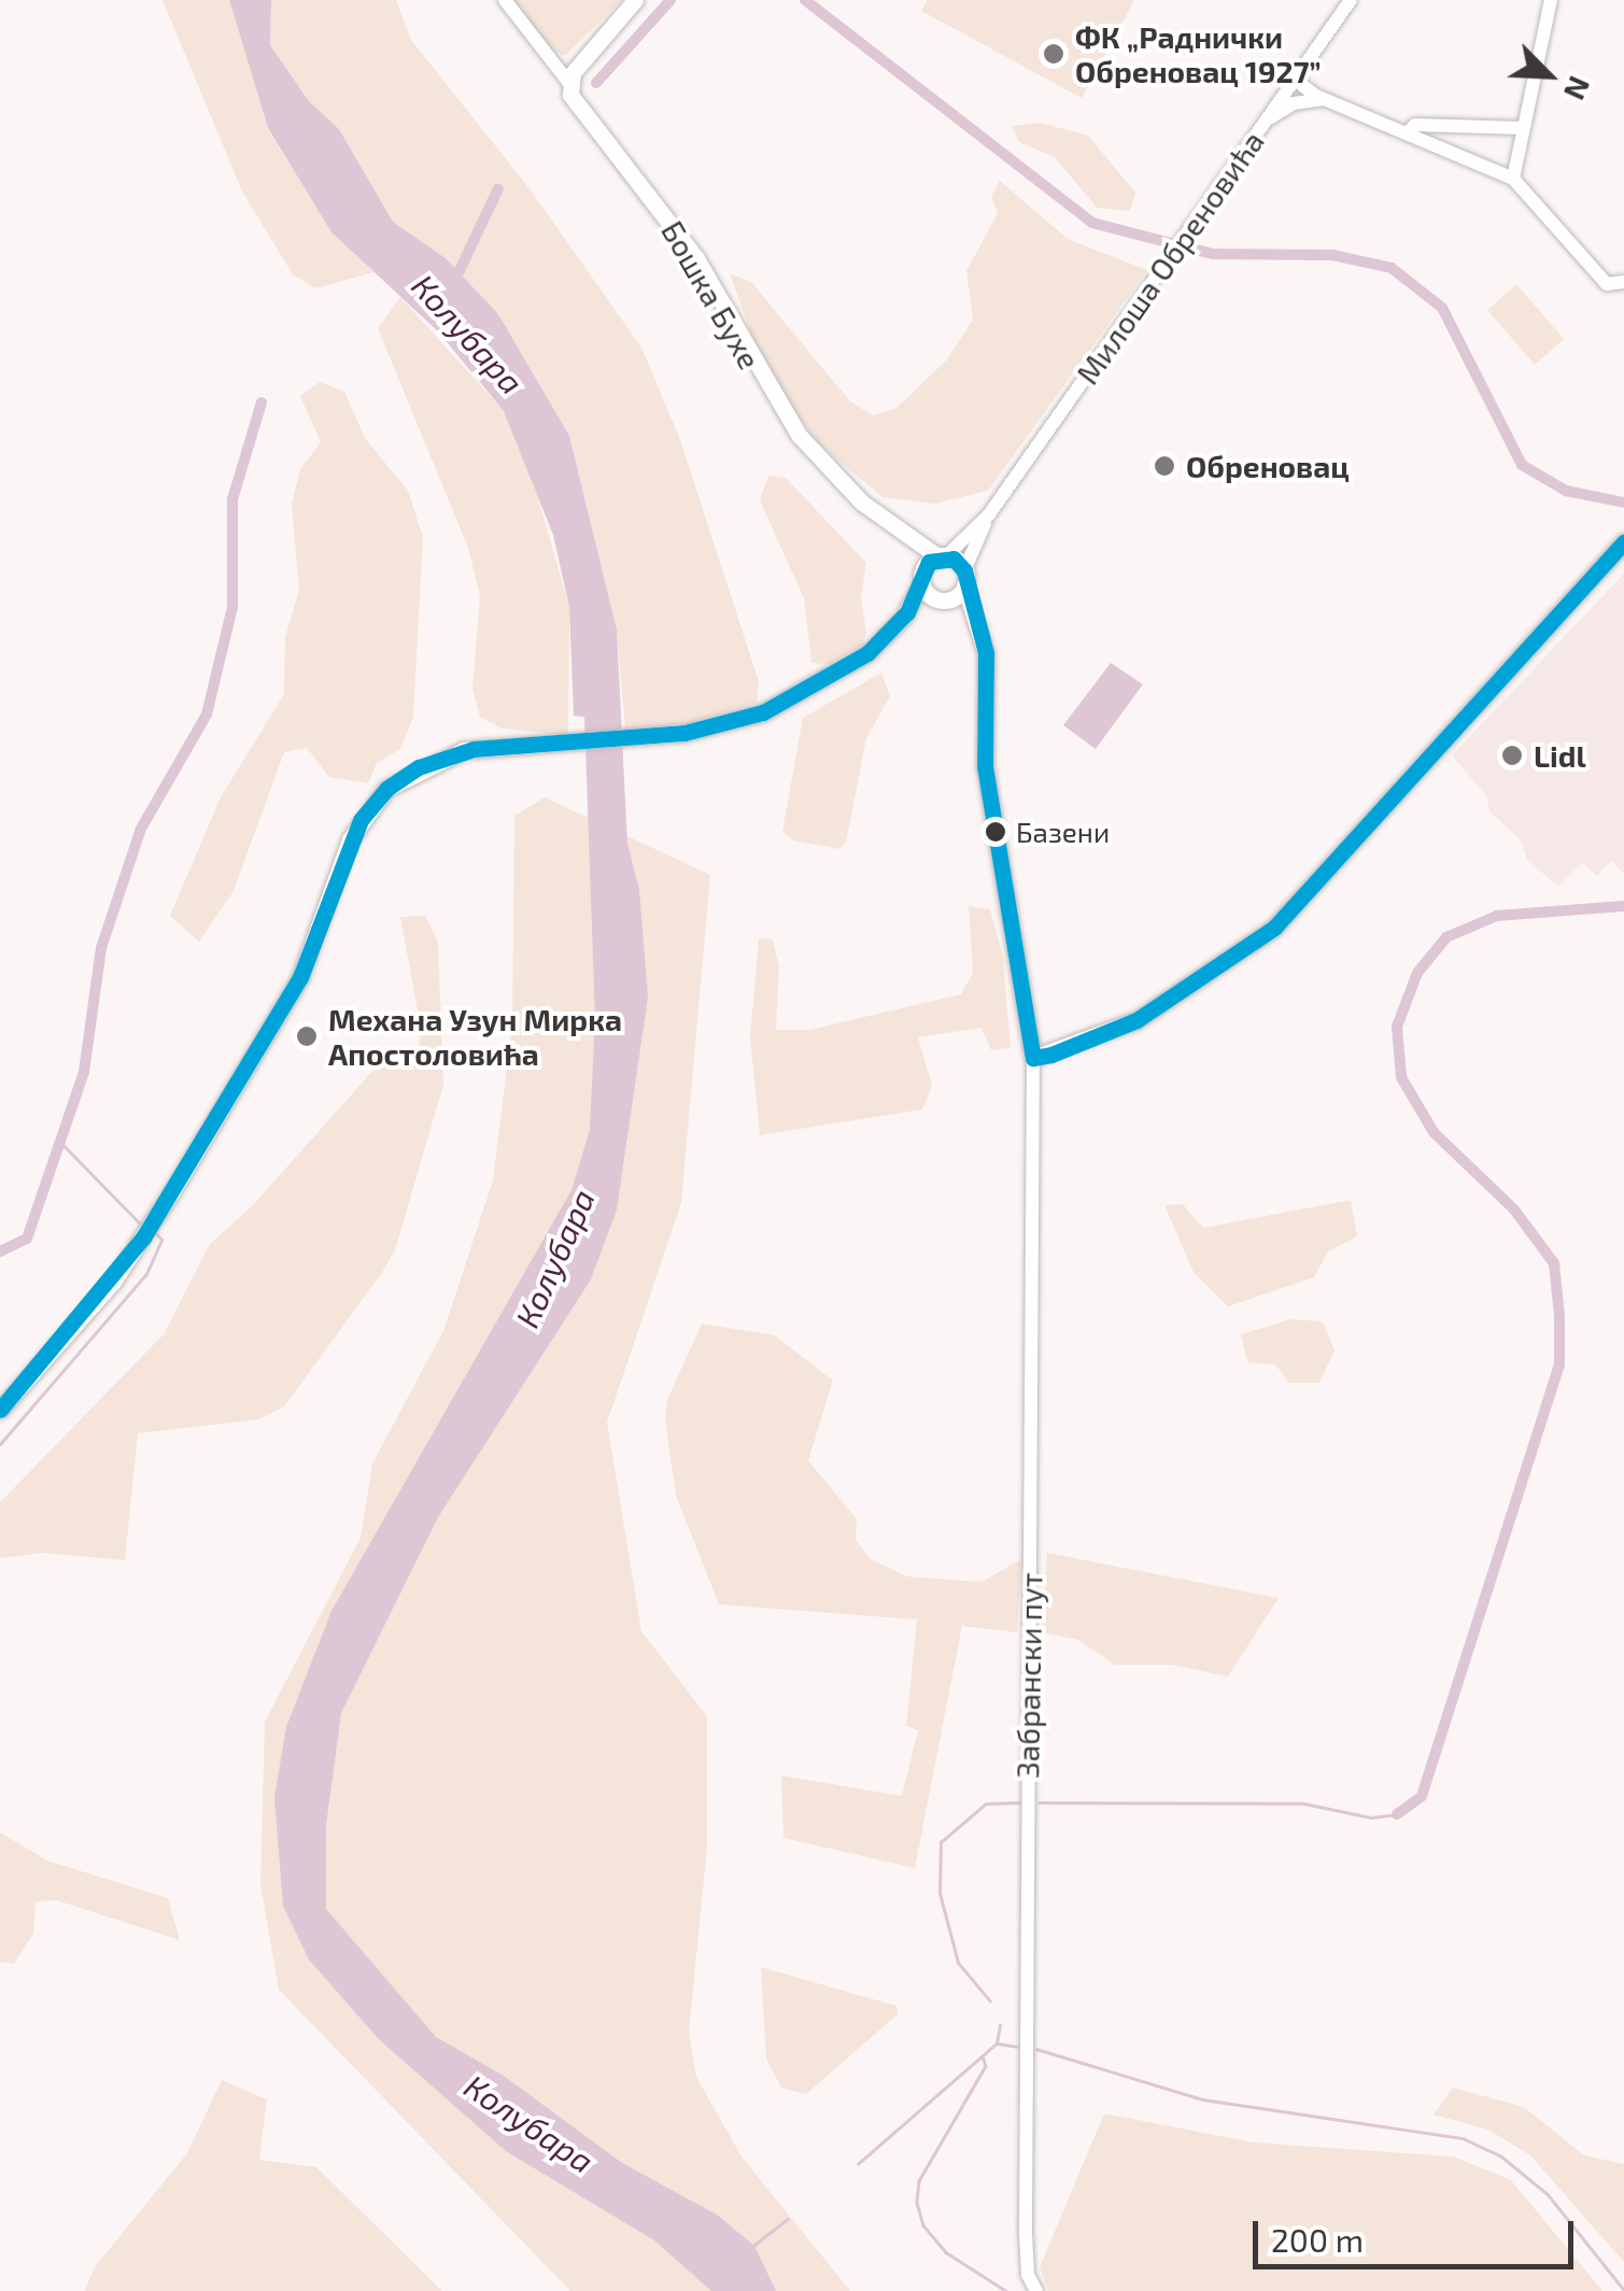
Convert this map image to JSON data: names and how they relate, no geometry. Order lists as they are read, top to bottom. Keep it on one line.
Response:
{"streets":{"main road":["Бошка Бухе"],"street":["Милоша Обреновића","Забрански пут"]},"crossings":[["Милоша Обреновића","Бошка Бухе"]],"water":["Колубара"],"places":["ФК „Раднички Обреновац 1927”","Обреновац","Lidl","Базени","Механа Узун Мирка Апостоловића"],"scale_bar":"200 m","north":"bottom right"}
